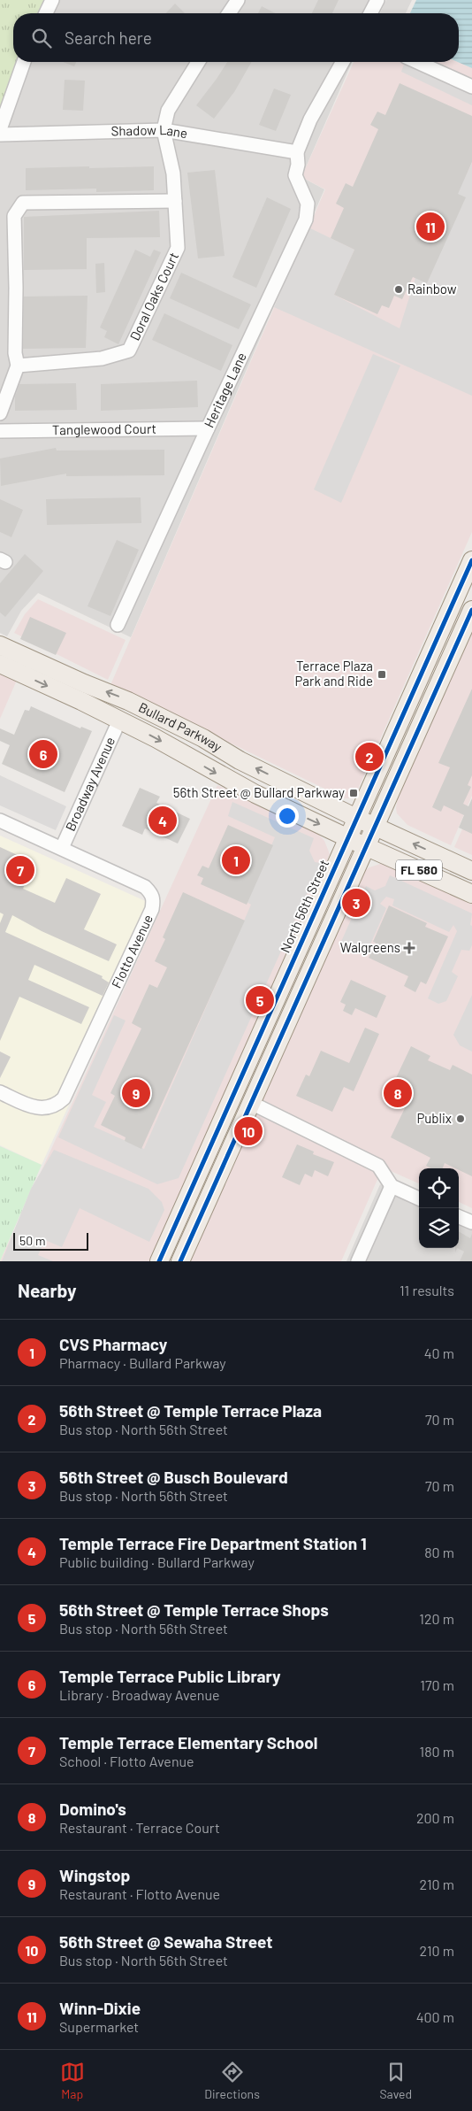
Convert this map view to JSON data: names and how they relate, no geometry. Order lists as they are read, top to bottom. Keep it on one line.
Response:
{"streets":{"main road":["Bullard Parkway","FL 580","North 56th Street"],"street":["Shadow Lane","Doral Oaks Court","Heritage Lane","Tanglewood Court","Broadway Avenue","Flotto Avenue"]},"crossings":[["Shadow Lane","Doral Oaks Court"],["Shadow Lane","Heritage Lane"],["Heritage Lane","Tanglewood Court"],["Bullard Parkway","Broadway Avenue"],["Bullard Parkway","FL 580"],["Bullard Parkway","North 56th Street"],["Broadway Avenue","Flotto Avenue"],["FL 580","North 56th Street"]],"places":{"other":["Rainbow","Publix"],"transit":["Terrace Plaza Park and Ride","56th Street @ Bullard Parkway"],"health":["Walgreens"]},"scale_bar":"50 m","page":{"search":"Search here","pins":["11","6","2","4","1","7","3","5","8","9","10"],"scale":"50 m","heading":["Nearby","11 results"],"list":[{"mark":"1","name":"CVS Pharmacy","note":"Pharmacy · Bullard Parkway","value":"40 m"},{"mark":"2","name":"56th Street @ Temple Terrace Plaza","note":"Bus stop · North 56th Street","value":"70 m"},{"mark":"3","name":"56th Street @ Busch Boulevard","note":"Bus stop · North 56th Street","value":"70 m"},{"mark":"4","name":"Temple Terrace Fire Department Station 1","note":"Public building · Bullard Parkway","value":"80 m"},{"mark":"5","name":"56th Street @ Temple Terrace Shops","note":"Bus stop · North 56th Street","value":"120 m"},{"mark":"6","name":"Temple Terrace Public Library","note":"Library · Broadway Avenue","value":"170 m"},{"mark":"7","name":"Temple Terrace Elementary School","note":"School · Flotto Avenue","value":"180 m"},{"mark":"8","name":"Domino's","note":"Restaurant · Terrace Court","value":"200 m"},{"mark":"9","name":"Wingstop","note":"Restaurant · Flotto Avenue","value":"210 m"},{"mark":"10","name":"56th Street @ Sewaha Street","note":"Bus stop · North 56th Street","value":"210 m"},{"mark":"11","name":"Winn-Dixie","note":"Supermarket","value":"400 m"}],"nav":["Map","Directions","Saved"]}}
